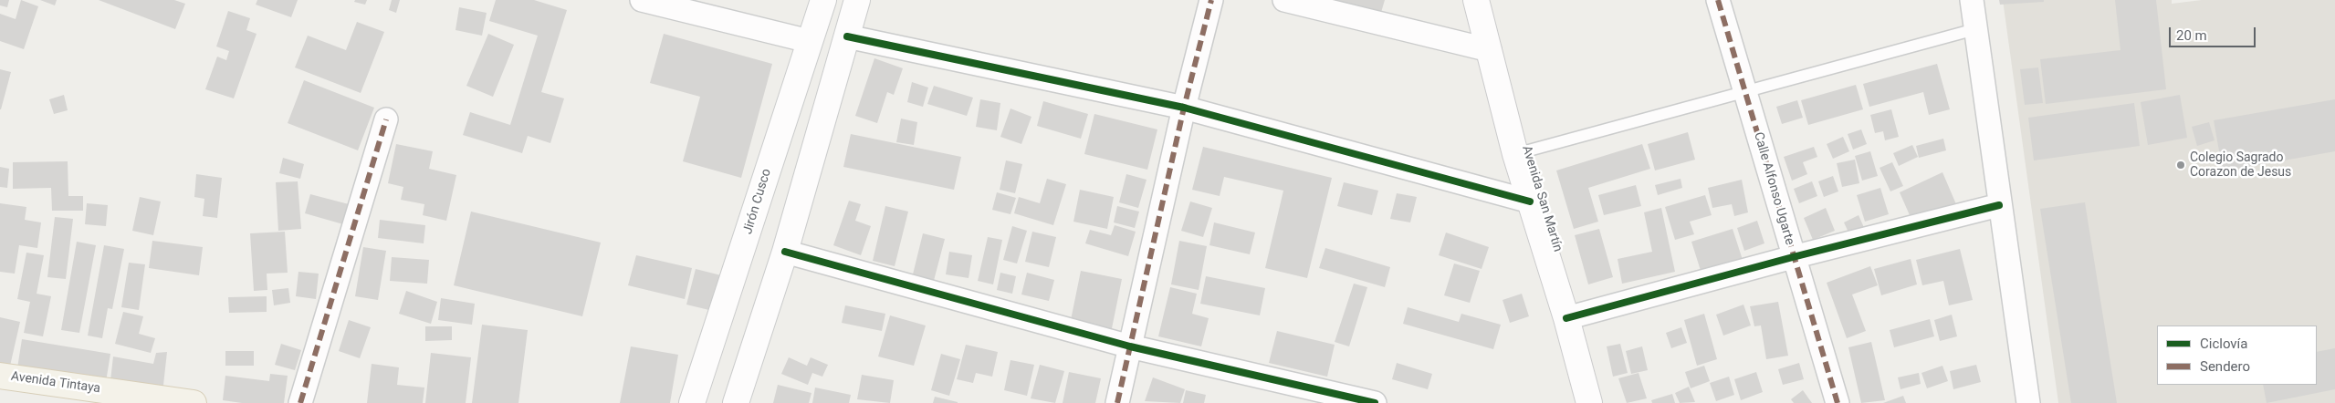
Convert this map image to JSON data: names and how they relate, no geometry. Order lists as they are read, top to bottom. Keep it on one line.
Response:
{"streets":{"main road":["Avenida Tintaya"],"street":["Calle Alfonso Ugarte","Avenida San Martín","Jirón Cusco"]},"places":["Colegio Sagrado Corazon de Jesus"],"legend":["Ciclovía","Sendero"],"scale_bar":"20 m"}
